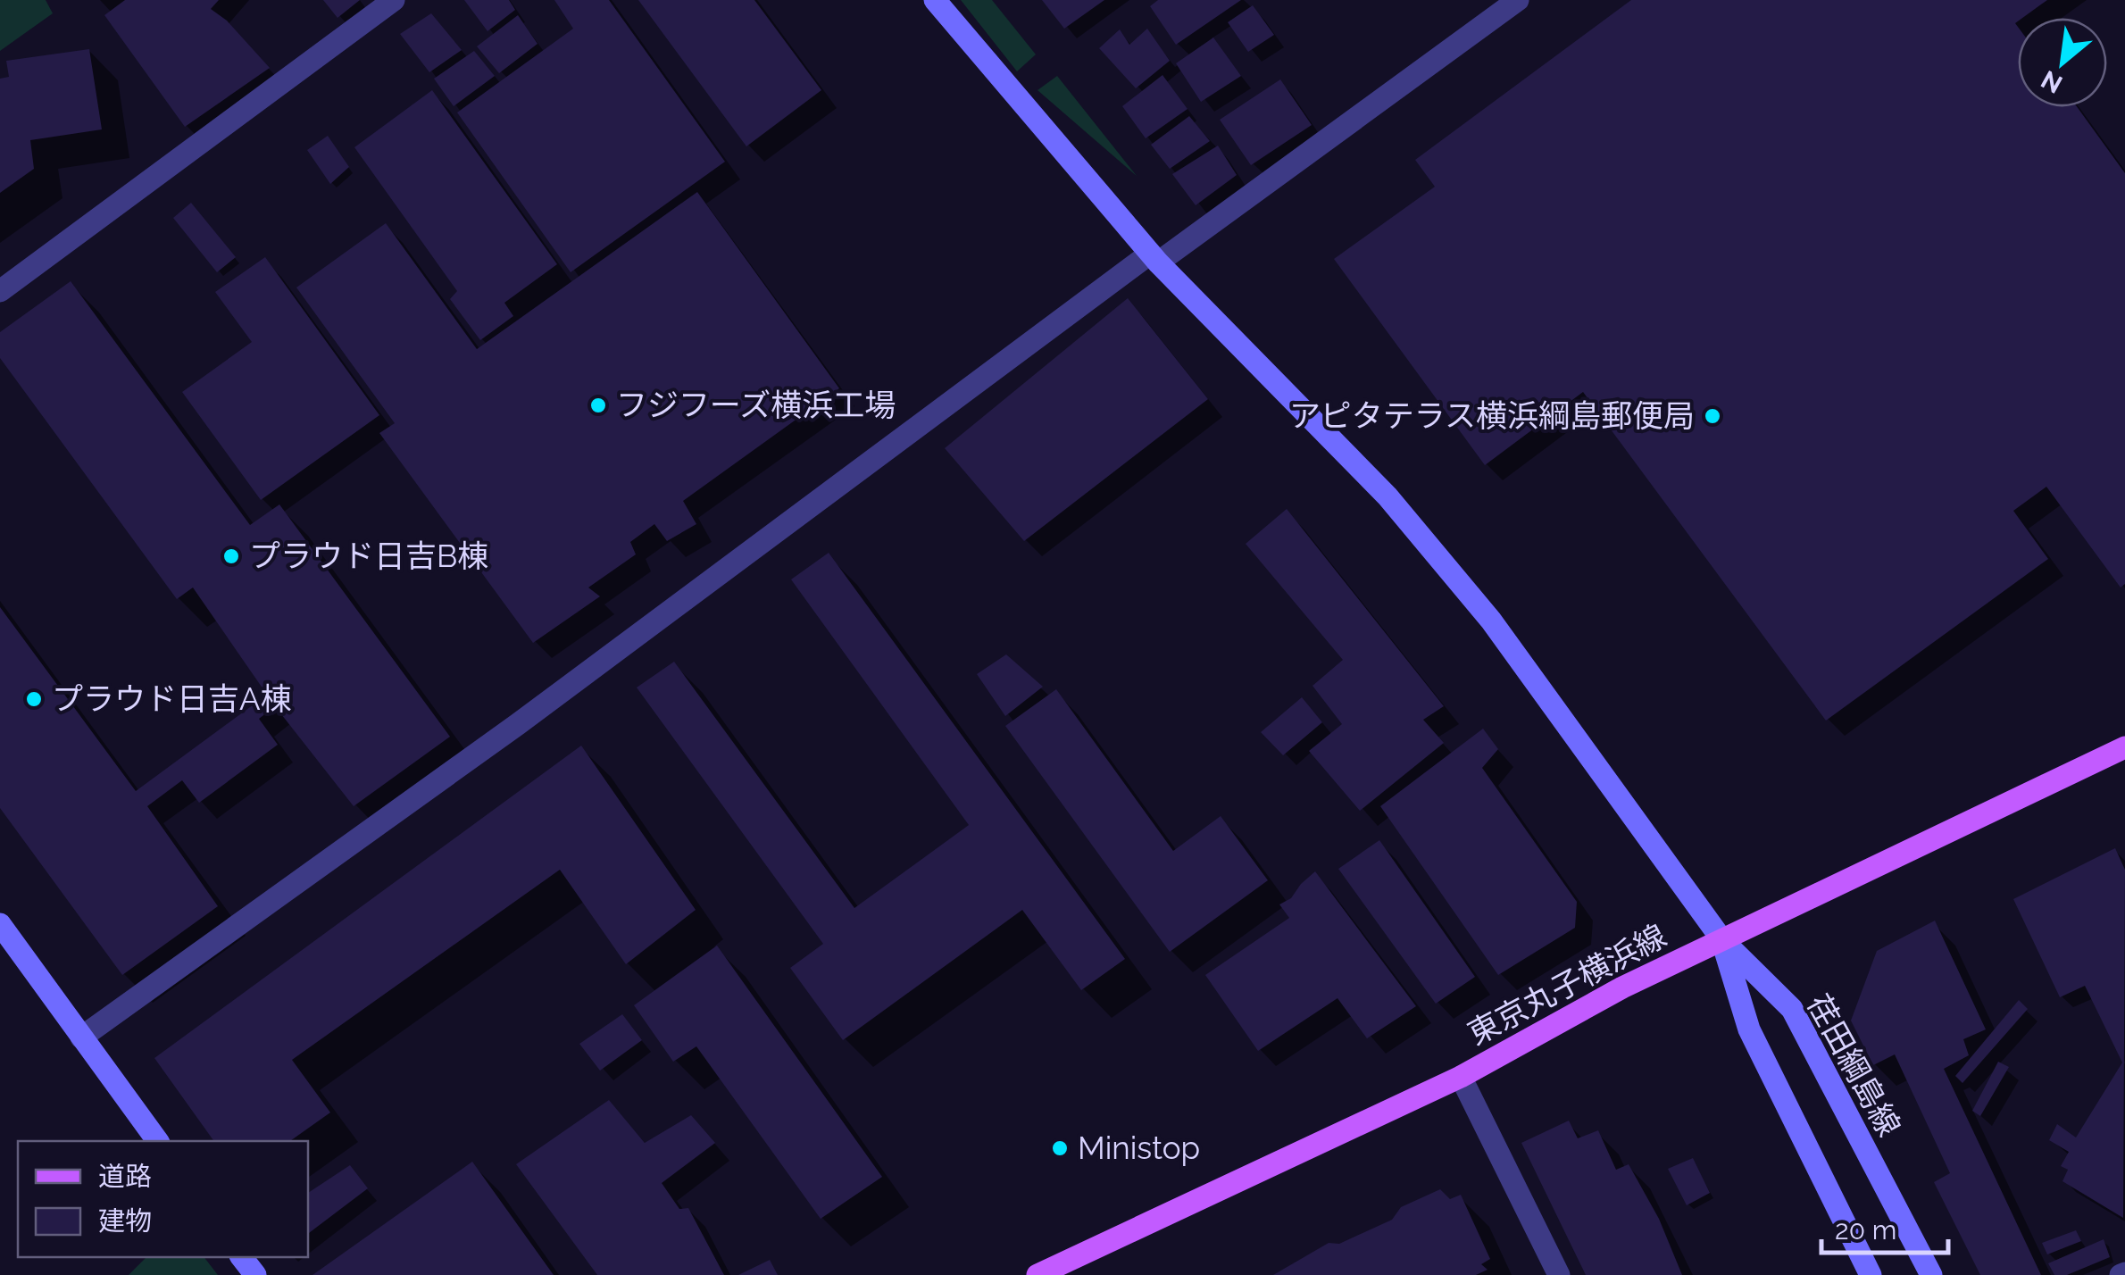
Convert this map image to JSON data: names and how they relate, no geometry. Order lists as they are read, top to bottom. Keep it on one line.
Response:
{"streets":{"main road":["東京丸子横浜線"],"street":["荏田綱島線"]},"crossings":[["東京丸子横浜線","荏田綱島線"]],"places":["フジフーズ横浜工場","アピタテラス横浜綱島郵便局","プラウド日吉B棟","プラウド日吉A棟","Ministop"],"legend":["道路","建物"],"scale_bar":"20 m","north":"bottom left"}
